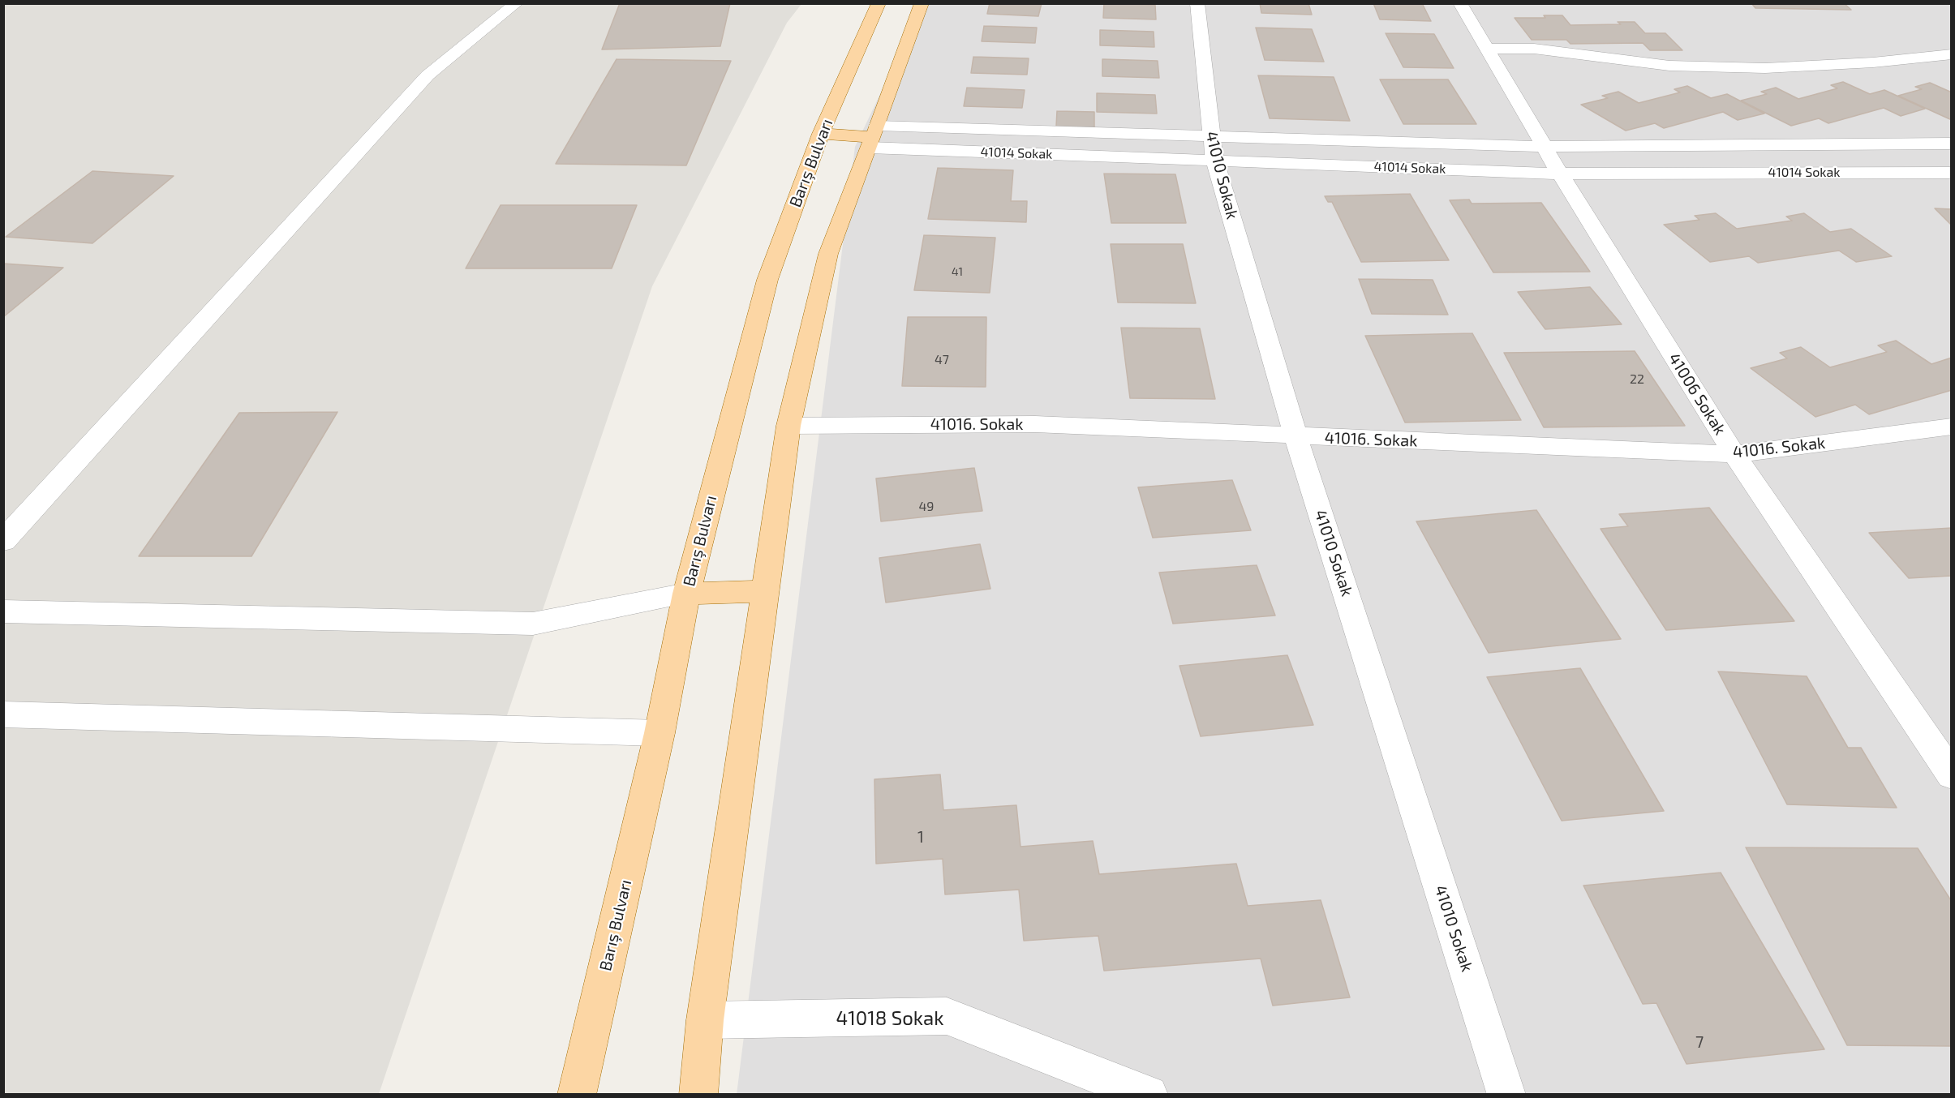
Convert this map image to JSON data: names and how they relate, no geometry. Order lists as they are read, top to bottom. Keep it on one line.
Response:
{"streets":{"main road":["Barış Bulvarı"],"street":["41014 Sokak","41010 Sokak","41006 Sokak","41016. Sokak","41018 Sokak"]},"crossings":[["41014 Sokak","41010 Sokak"],["41014 Sokak","41006 Sokak"],["41010 Sokak","41016. Sokak"],["41006 Sokak","41016. Sokak"]],"house_numbers":["41","47","22","49","1","7"]}
